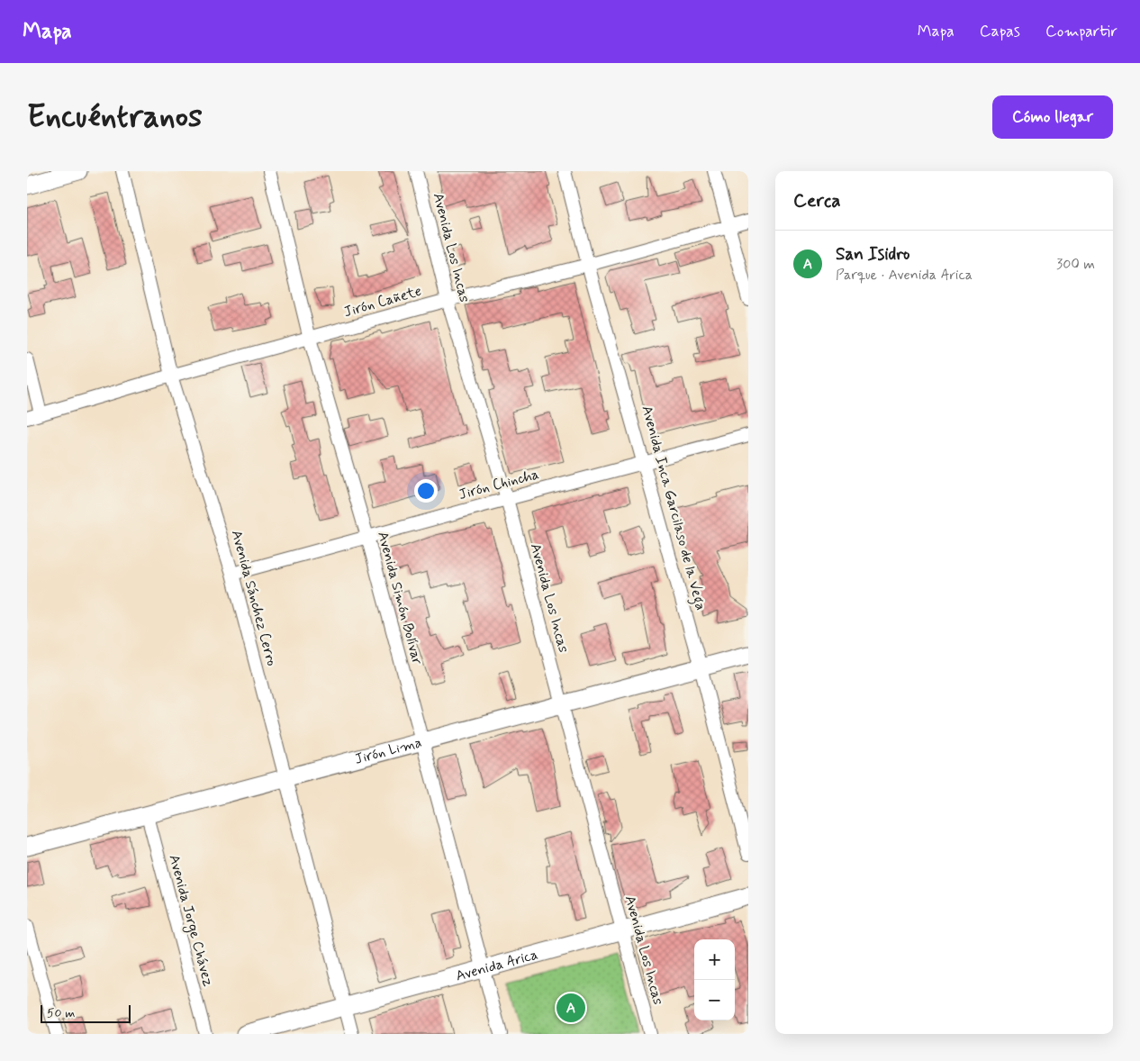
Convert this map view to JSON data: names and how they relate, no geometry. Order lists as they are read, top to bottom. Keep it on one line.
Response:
{"streets":{"street":["Avenida Los Incas","Jirón Cañete","Jirón Chincha","Avenida Inca Garcilaso de la Vega","Avenida Sánchez Cerro","Avenida Simón Bolívar","Jirón Lima","Avenida Jorge Chávez","Avenida Arica"]},"crossings":[["Avenida Los Incas","Jirón Cañete"],["Avenida Los Incas","Jirón Chincha"],["Avenida Los Incas","Jirón Lima"],["Avenida Los Incas","Avenida Arica"],["Jirón Cañete","Avenida Inca Garcilaso de la Vega"],["Jirón Cañete","Avenida Sánchez Cerro"],["Jirón Cañete","Avenida Simón Bolívar"],["Jirón Chincha","Avenida Inca Garcilaso de la Vega"],["Jirón Chincha","Avenida Sánchez Cerro"],["Jirón Chincha","Avenida Simón Bolívar"],["Avenida Inca Garcilaso de la Vega","Jirón Lima"],["Avenida Sánchez Cerro","Jirón Lima"],["Avenida Sánchez Cerro","Avenida Arica"],["Avenida Simón Bolívar","Jirón Lima"],["Avenida Simón Bolívar","Avenida Arica"],["Jirón Lima","Avenida Jorge Chávez"]],"scale_bar":"50 m","page":{"header":"Mapa","nav":["Mapa","Capas","Compartir"],"buttons":"Cómo llegar","title":"Encuéntranos","heading":"Cerca","list":[{"mark":"A","name":"San Isidro","note":"Parque · Avenida Arica","value":"300 m"}],"map_buttons":["+","−"],"pins":"A","scale":"50 m"}}
